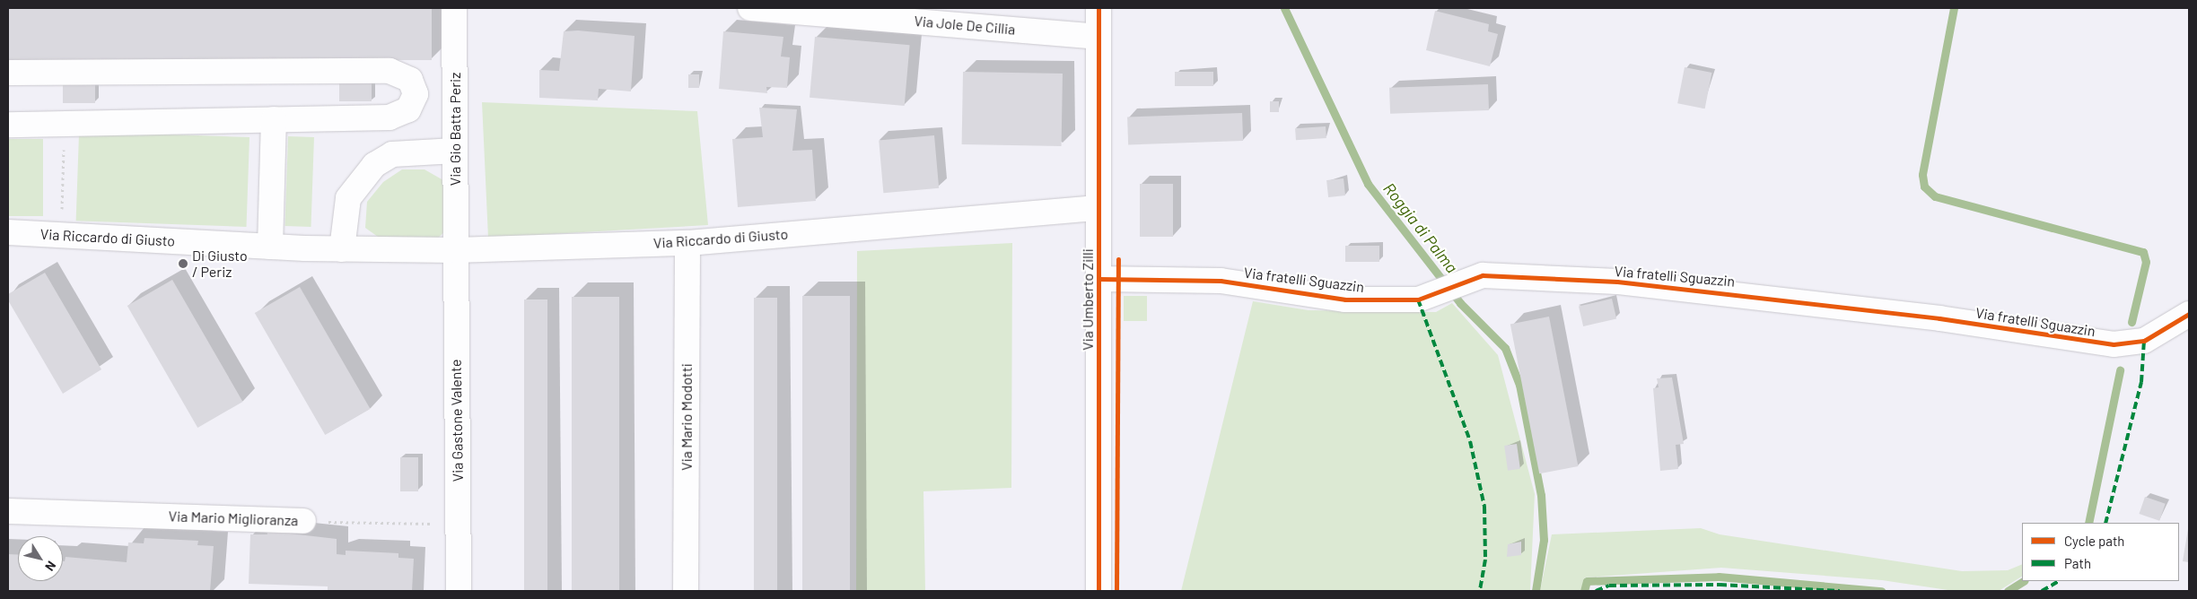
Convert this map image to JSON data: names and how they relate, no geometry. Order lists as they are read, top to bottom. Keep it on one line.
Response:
{"streets":{"street":["Via Jole De Cillia","Via Gio Batta Periz","Via Riccardo di Giusto","Via fratelli Sguazzin","Via Umberto Zilli","Via Mario Modotti","Via Gastone Valente","Via Mario Miglioranza"]},"crossings":[["Via Jole De Cillia","Via Umberto Zilli"],["Via Gio Batta Periz","Via Riccardo di Giusto"],["Via Gio Batta Periz","Via Gastone Valente"],["Via Riccardo di Giusto","Via Umberto Zilli"],["Via Riccardo di Giusto","Via Mario Modotti"],["Via Riccardo di Giusto","Via Gastone Valente"],["Via fratelli Sguazzin","Via Umberto Zilli"],["Via Gastone Valente","Via Mario Miglioranza"]],"water":["Roggia di Palma"],"places":["Di Giusto / Periz"],"legend":["Cycle path","Path"],"north":"bottom right"}
